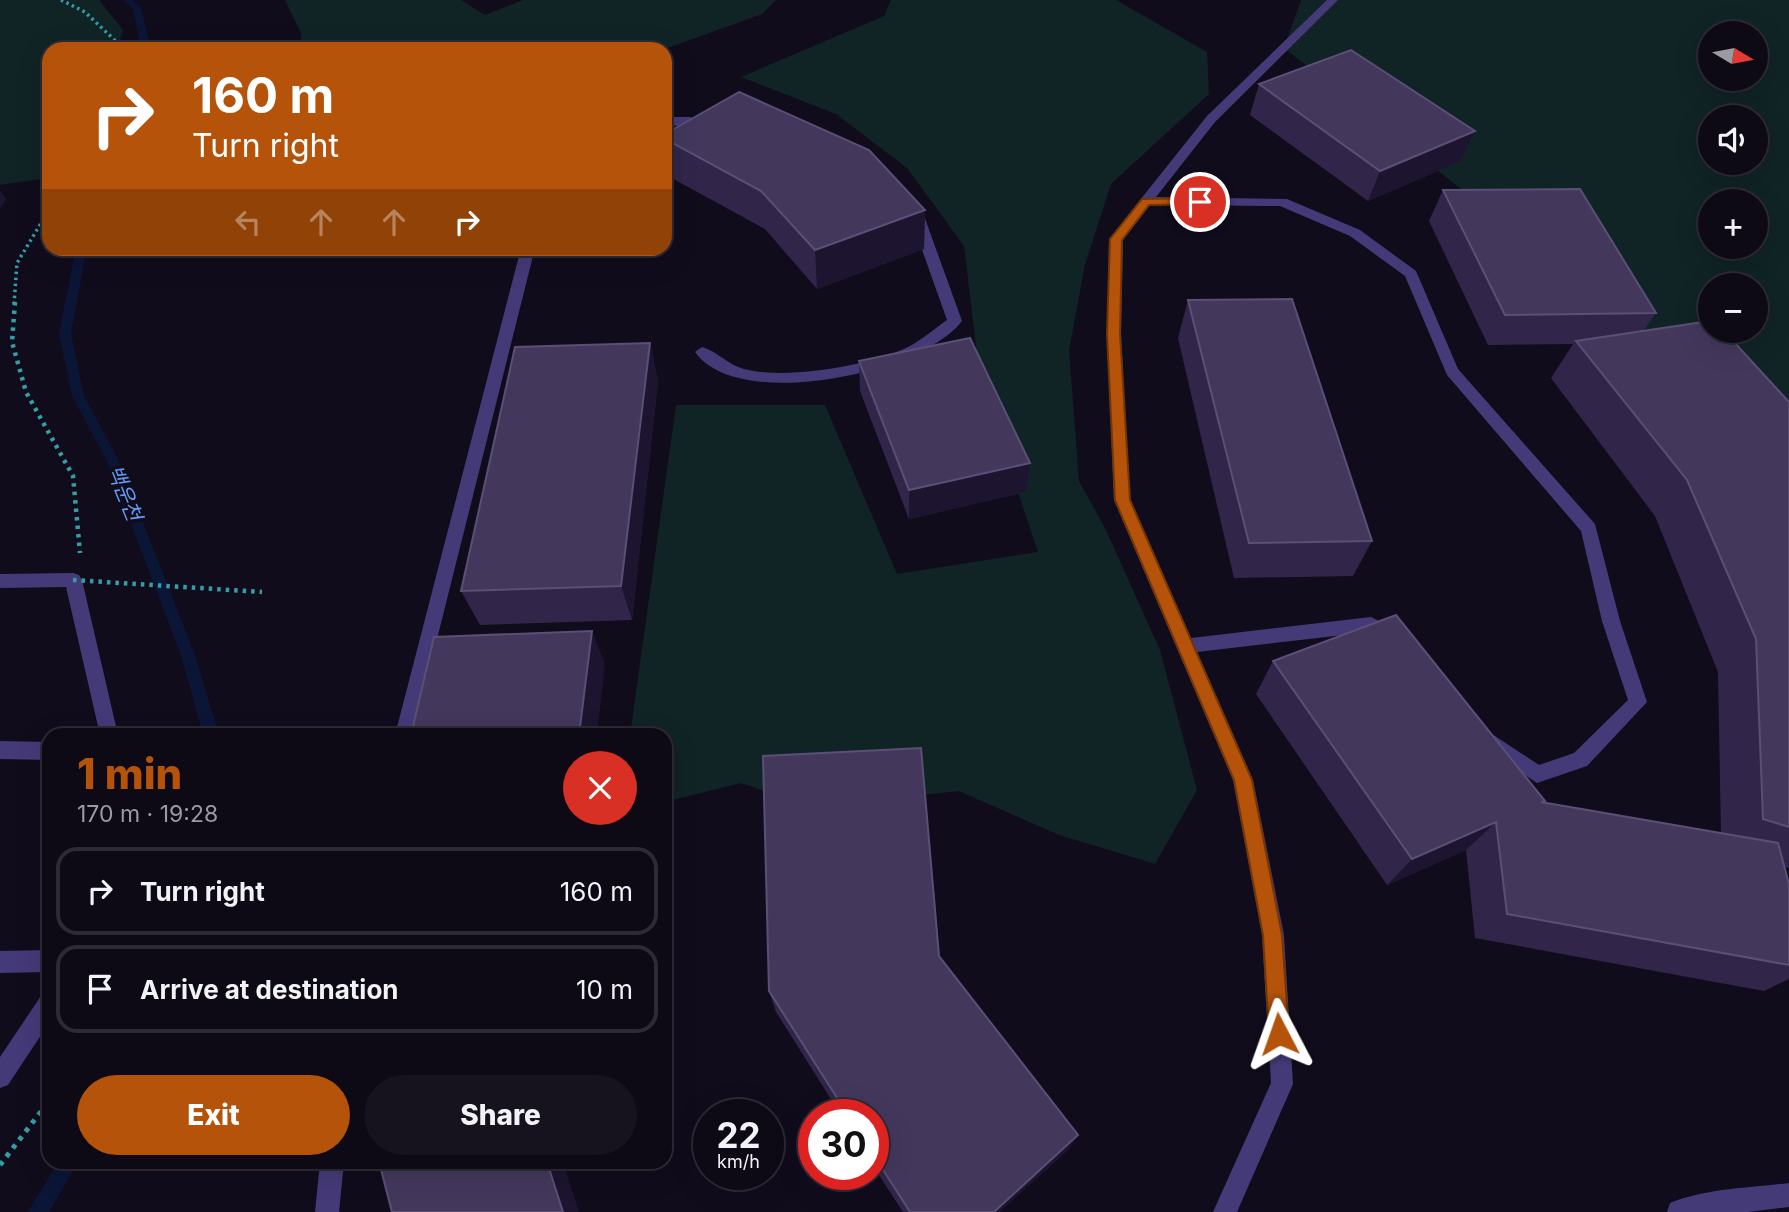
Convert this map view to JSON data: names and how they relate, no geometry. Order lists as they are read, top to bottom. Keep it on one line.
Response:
{"water":["백운천"],"north":"right","page":{"map_buttons":["+","−"],"turn":["160 m","Turn right"],"heading":["1 min","170 m · 19:28"],"list":[{"name":"Turn right","value":"160 m"},{"name":"Arrive at destination","value":"10 m"}],"buttons":["Exit","Share"],"speed":"22 km/h","limit":"30"}}
